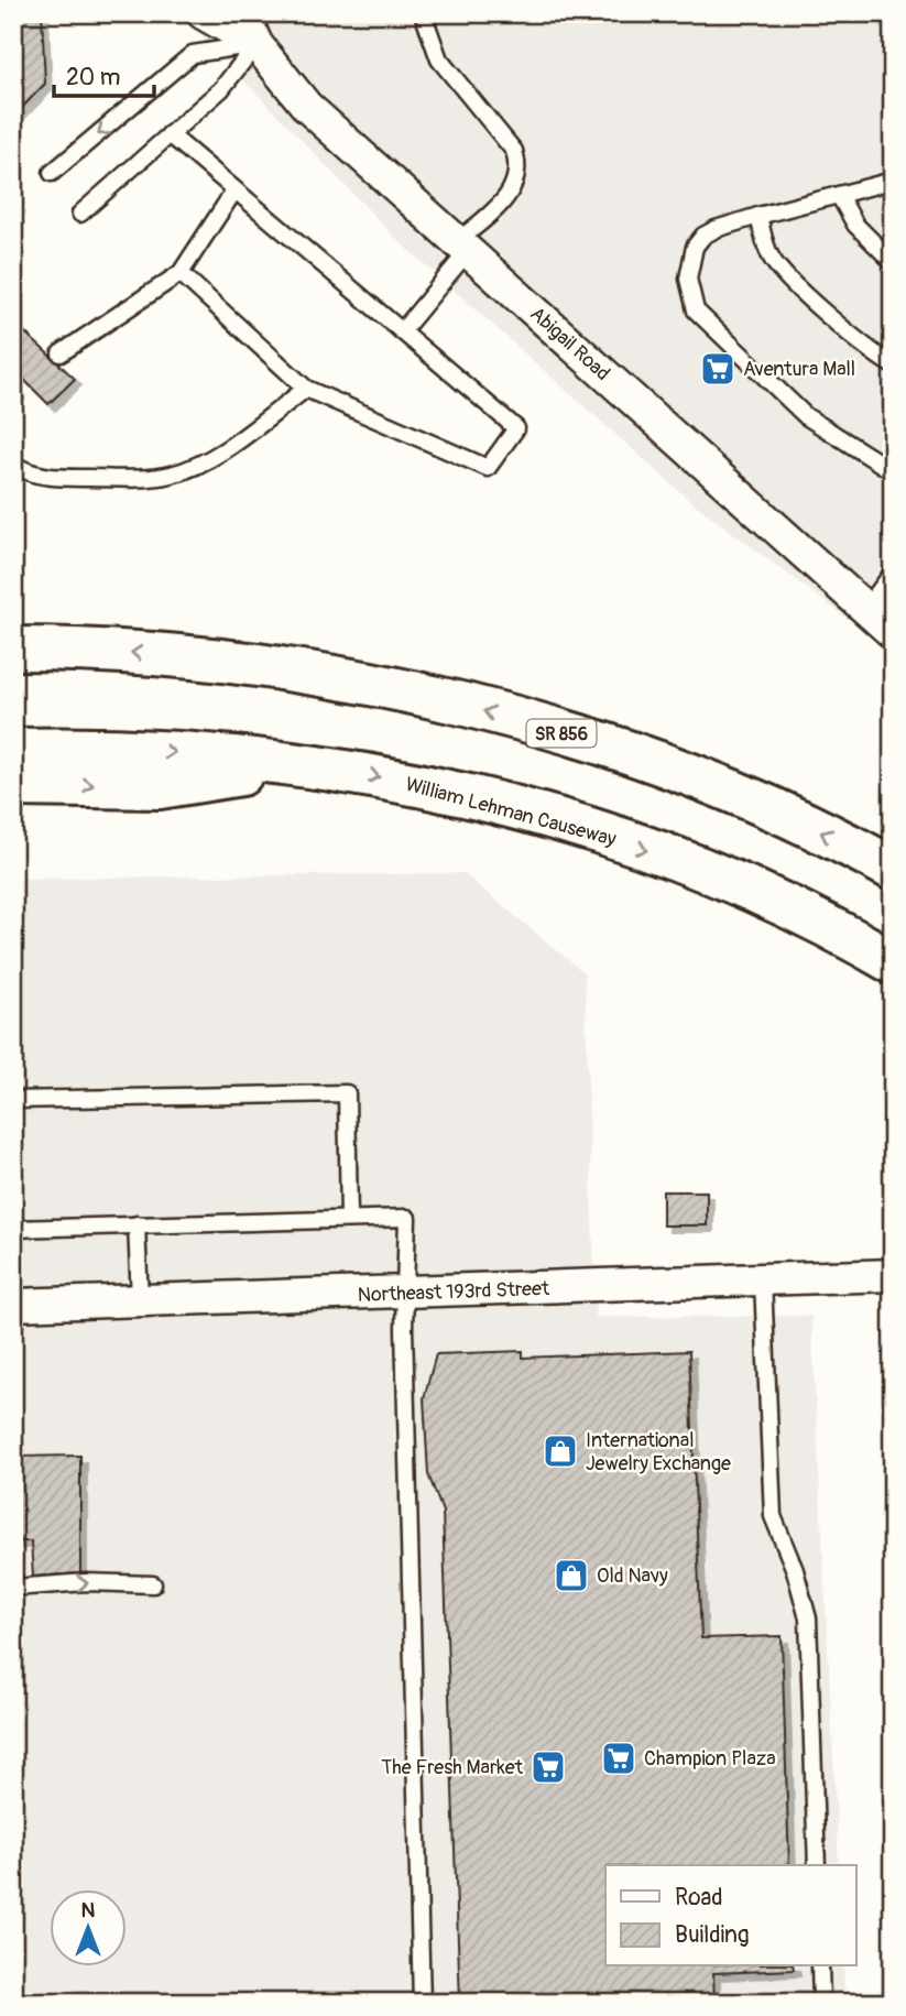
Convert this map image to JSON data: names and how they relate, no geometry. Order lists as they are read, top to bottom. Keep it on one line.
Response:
{"streets":{"highway":["SR 856","William Lehman Causeway"],"street":["Abigail Road","Northeast 193rd Street"]},"places":{"supermarket":["Aventura Mall","Champion Plaza","The Fresh Market"],"shop":["International Jewelry Exchange","Old Navy"]},"legend":["Road","Building"],"scale_bar":"20 m","north":"top"}
